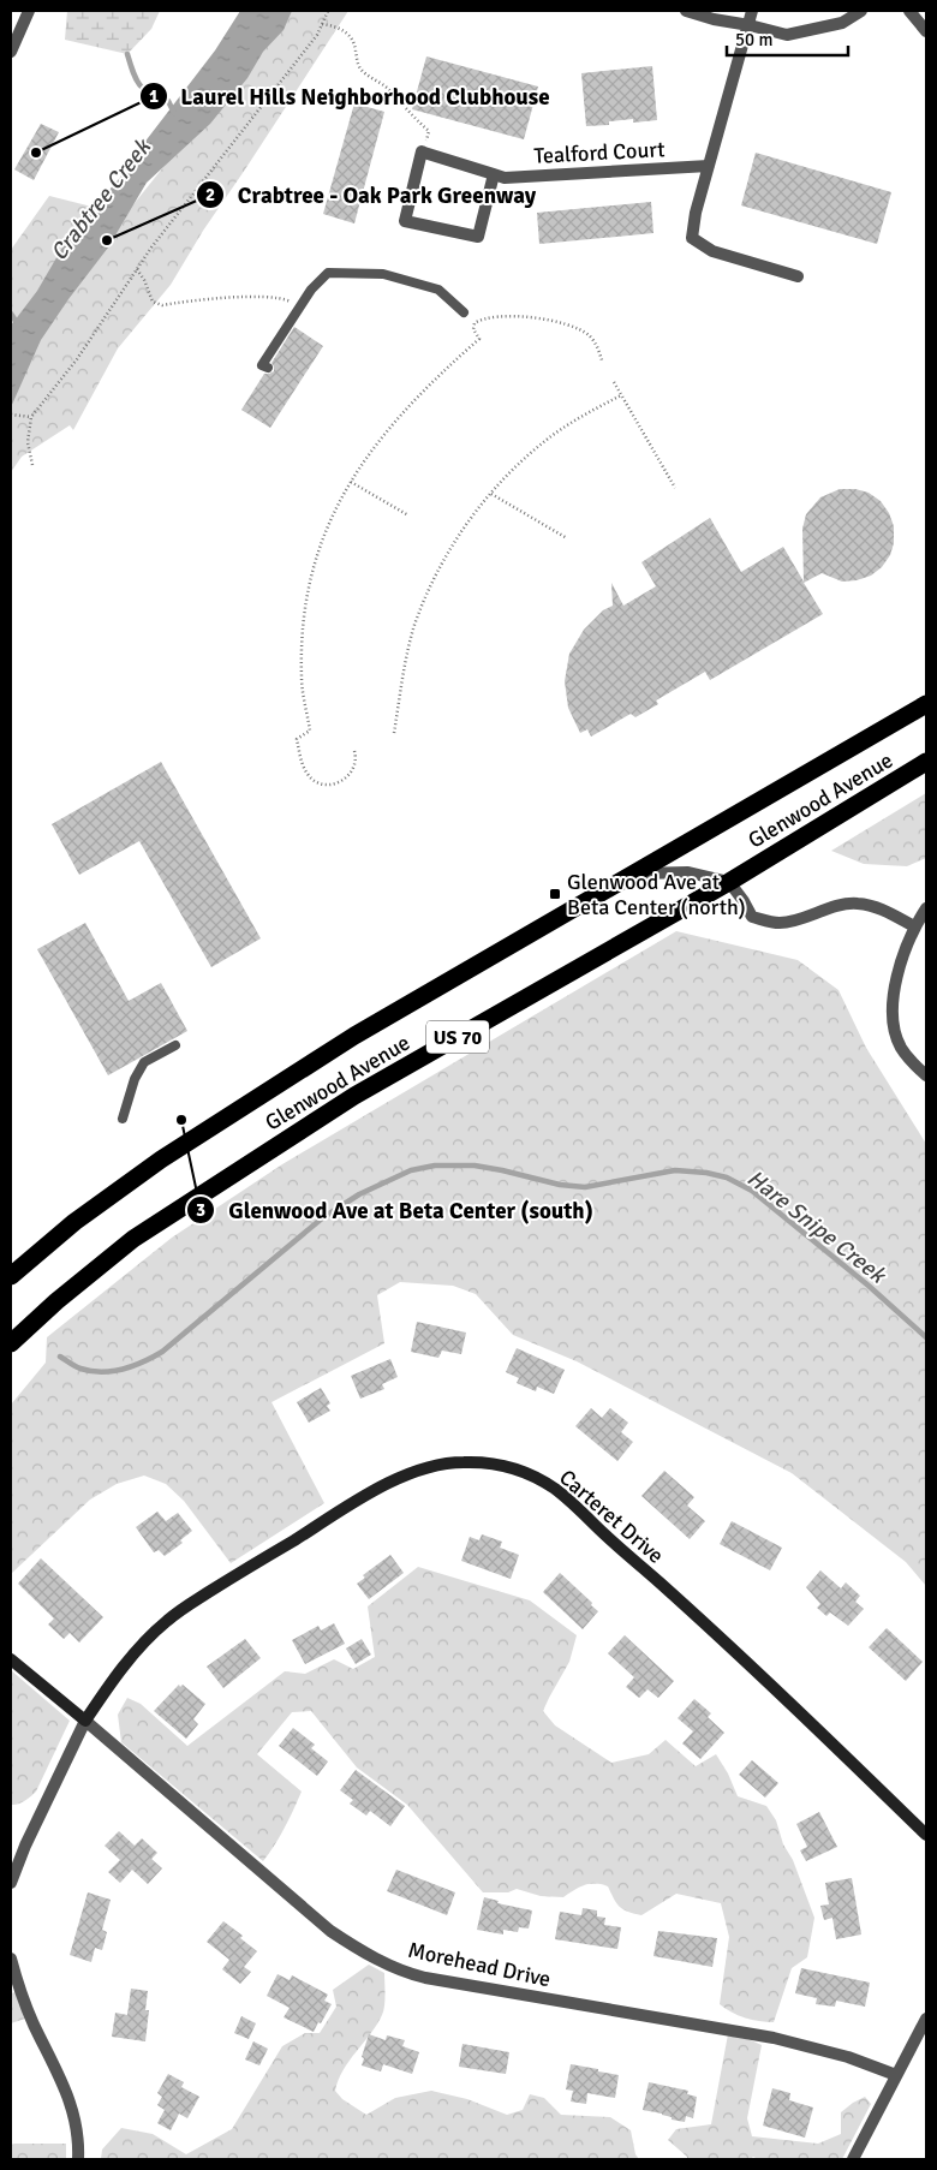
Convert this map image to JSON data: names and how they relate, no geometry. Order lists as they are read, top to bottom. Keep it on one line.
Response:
{"streets":{"highway":["Glenwood Avenue","US 70"],"street":["Tealford Court","Carteret Drive","Morehead Drive"]},"crossings":[["Carteret Drive","Morehead Drive"]],"water":["Crabtree Creek","Hare Snipe Creek"],"places":{"other":["Laurel Hills Neighborhood Clubhouse","Crabtree - Oak Park Greenway","Glenwood Ave at Beta Center (south)"],"transit":["Glenwood Ave at Beta Center (north)"]},"scale_bar":"50 m"}
